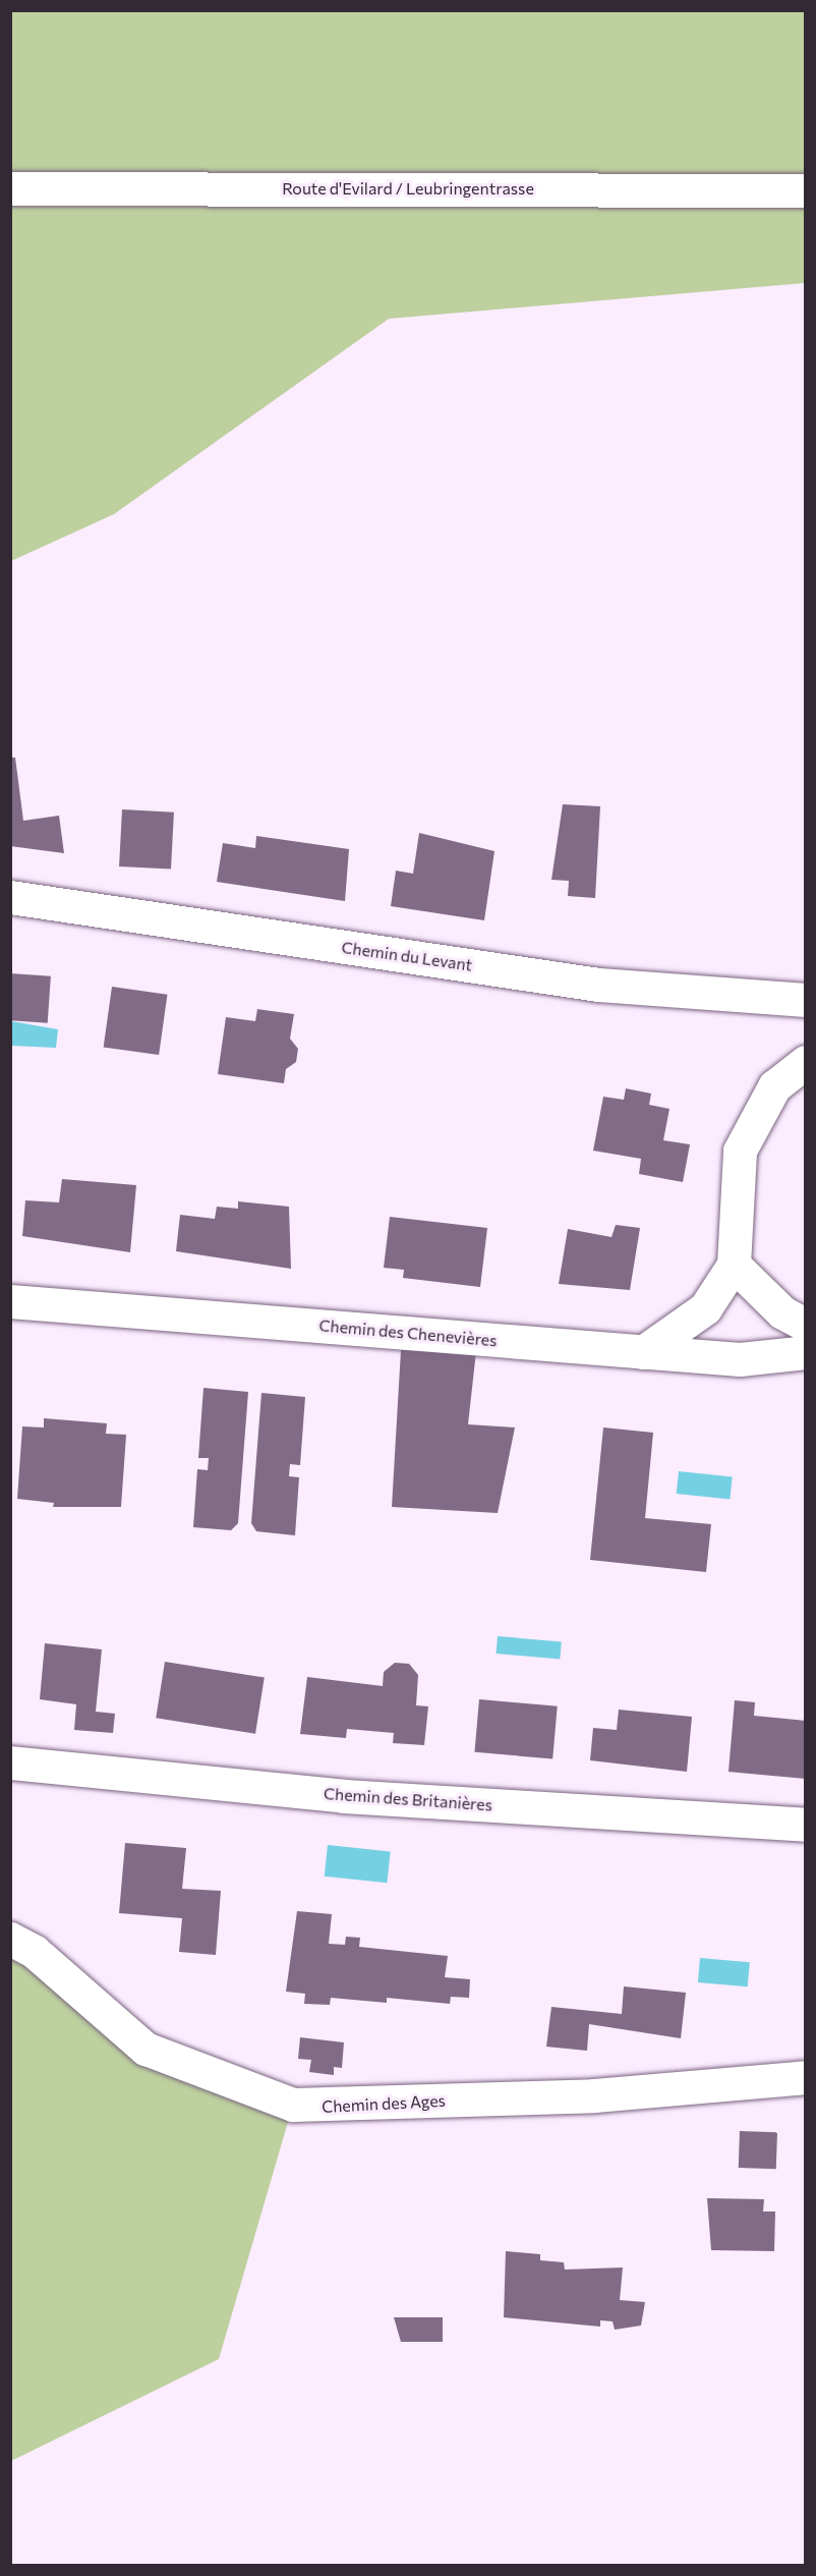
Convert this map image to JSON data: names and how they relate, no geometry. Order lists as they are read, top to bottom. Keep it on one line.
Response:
{"streets":{"street":["Route d'Evilard / Leubringentrasse","Chemin du Levant","Chemin des Chenevières","Chemin des Britanières","Chemin des Ages"]}}
